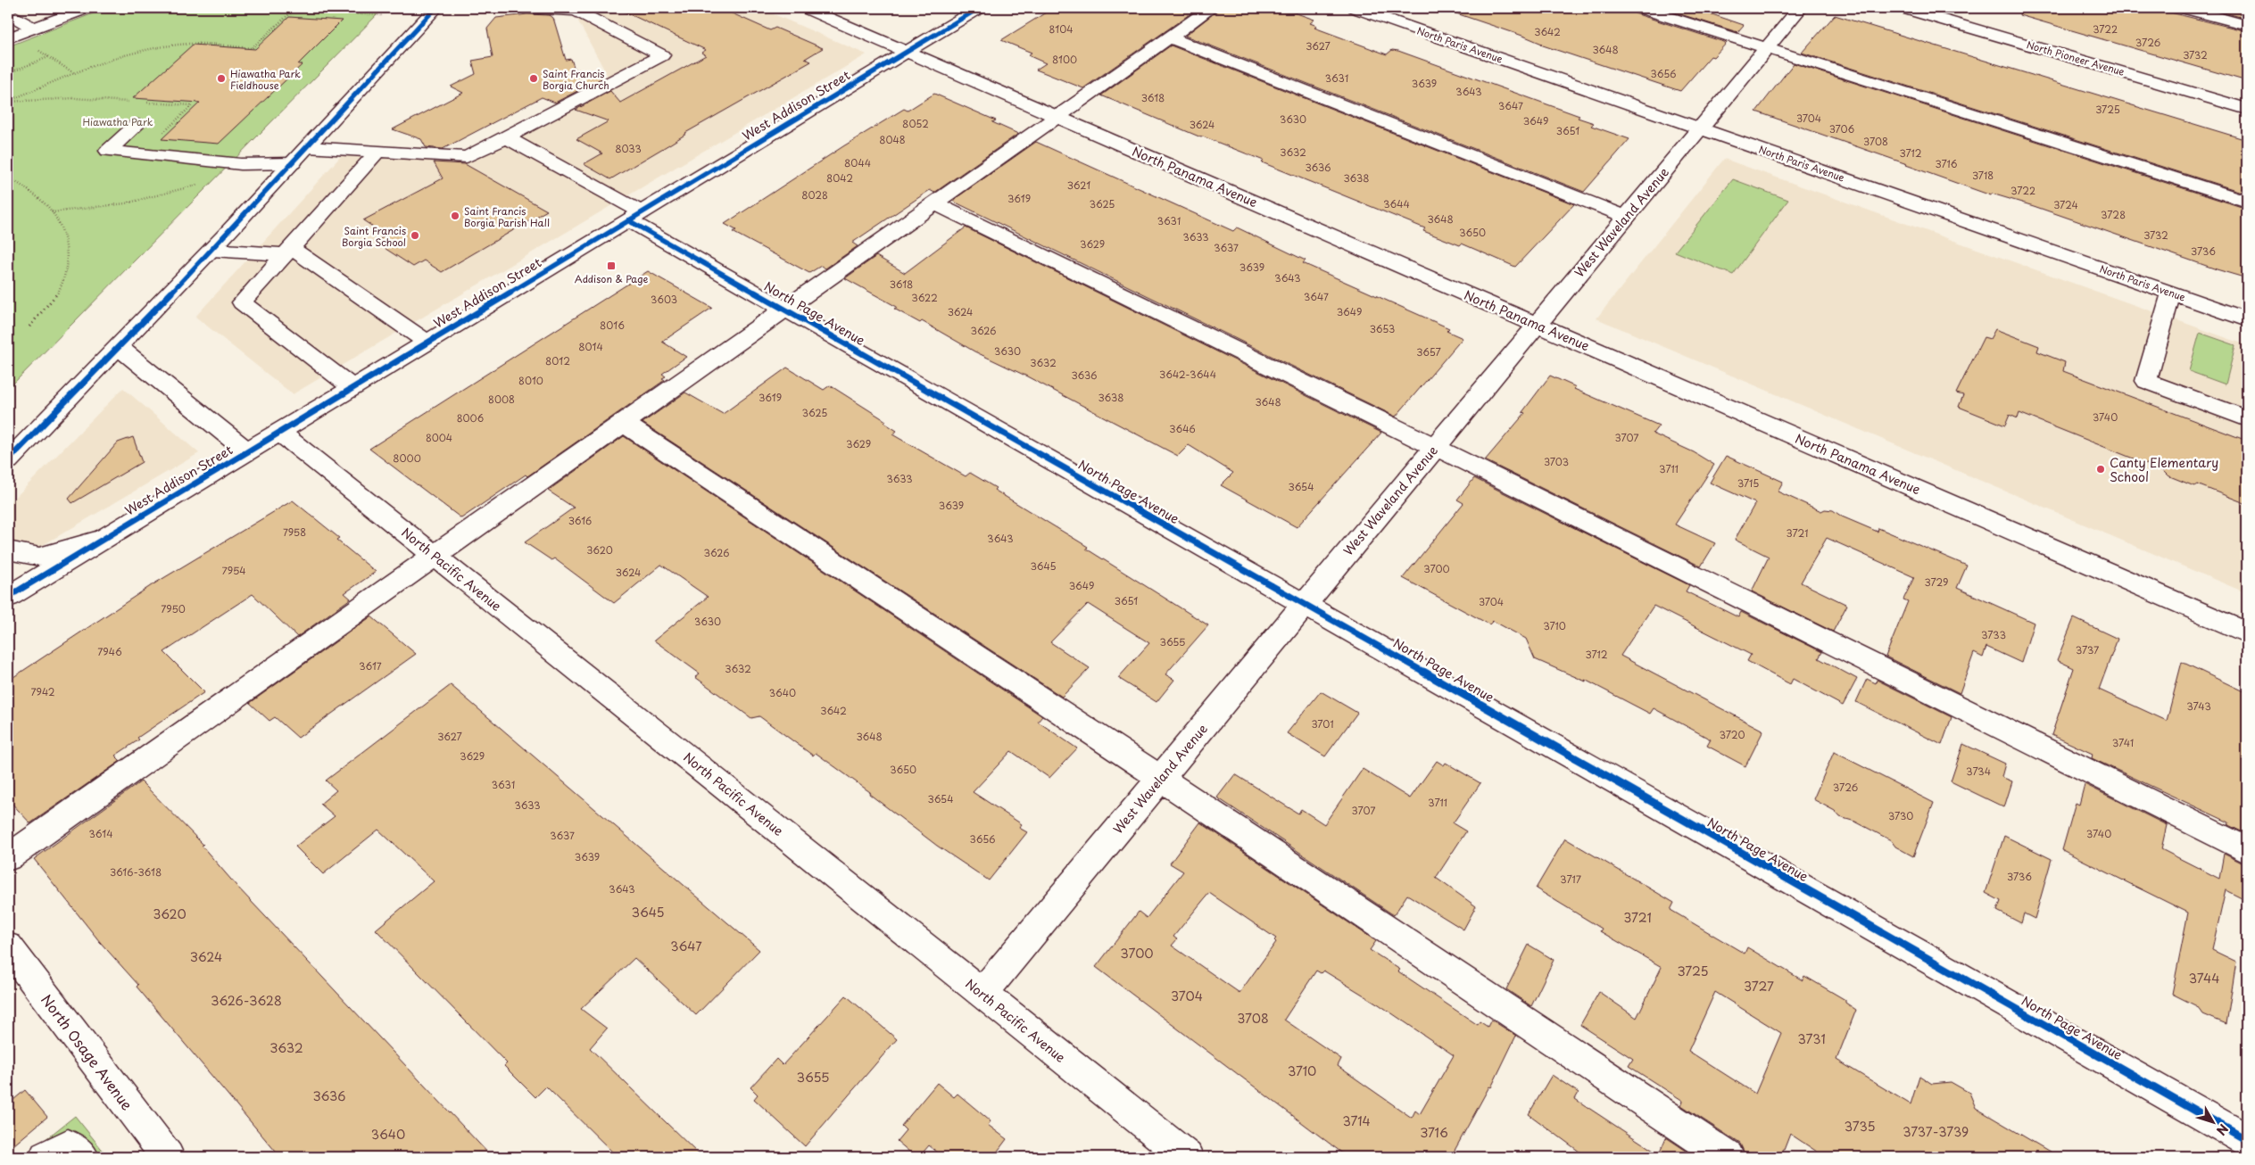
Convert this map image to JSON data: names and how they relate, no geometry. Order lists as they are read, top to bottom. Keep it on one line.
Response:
{"streets":{"street":["North Paris Avenue","North Pioneer Avenue","West Addison Street","North Panama Avenue","West Waveland Avenue","North Page Avenue","North Pacific Avenue","North Osage Avenue"]},"crossings":[["North Paris Avenue","West Waveland Avenue"],["West Addison Street","North Panama Avenue"],["West Addison Street","North Page Avenue"],["West Addison Street","North Pacific Avenue"],["North Panama Avenue","West Waveland Avenue"],["West Waveland Avenue","North Page Avenue"],["West Waveland Avenue","North Pacific Avenue"]],"parks":["Hiawatha Park"],"places":{"other":["Hiawatha Park Fieldhouse","Saint Francis Borgia Church","Saint Francis Borgia Parish Hall","Saint Francis Borgia School","Canty Elementary School"],"transit":["Addison & Page"]},"house_numbers":["8104","3722","3642","3726","3627","3648","3732","8100","3656","3631","3639","3643","3618","3647","3725","3704","3630","3649","8052","3624","3706","3651","8048","3708","8033","3632","3712","8044","3716","3636","3718","8042","3638","3621","3722","8028","3619","3625","3644","3724","3728","3648","3631","3650","3732","3633","3629","3637","3736","3639","3643","3618","3647","3622","3603","3624","3649","8016","3653","3626","8014","3630","3657","8012","3632","3642-3644","3636","8010","3619","3638","8008","3648","3625","3740","8006","3646","8004","3707","3629","8000","3703","3711","3633","3715","3654","3639","3616","7958","3721","3643","3620","3626","3645","3700","7954","3624","3729","3649","3651","3704","7950","3630","3710","3733","3655","3737","7946","3712","3617","3632","7942","3640","3743","3642","3701","3720","3627","3648","3741","3629","3650","3734","3631","3726","3654","3711","3633","3707","3730","3614","3740","3637","3656","3639","3616-3618","3736","3717","3643","3645","3620","3721","3647","3700","3624","3725","3744","3727","3704","3626-3628","3708","3731","3632","3710","3655","3636","3714","3735","3737-3739","3716","3640"],"north":"bottom right"}
